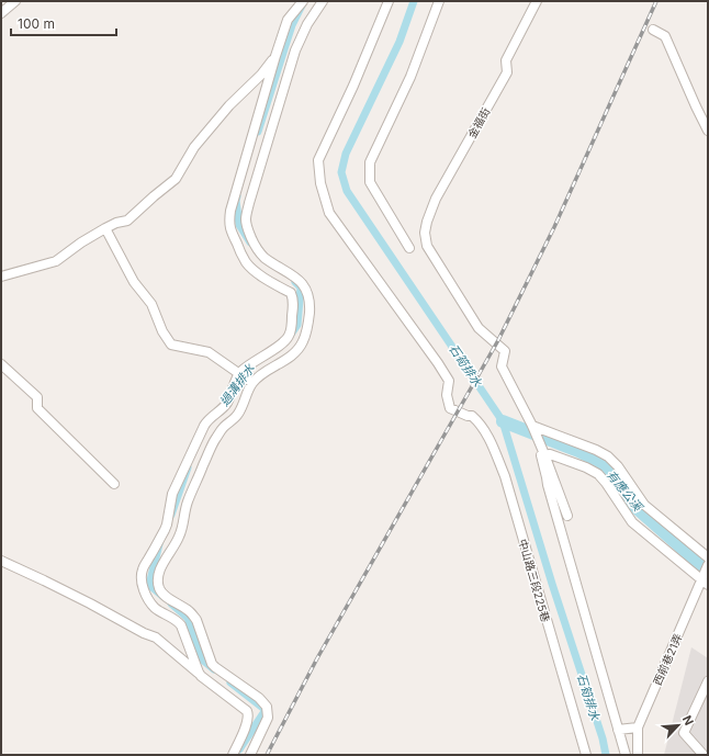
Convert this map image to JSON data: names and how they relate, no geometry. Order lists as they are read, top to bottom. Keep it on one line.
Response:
{"streets":{"street":["金福街","中山路三段225巷","西前巷21弄"]},"water":["石筍排水","過溝排水","有應公溪"],"scale_bar":"100 m","north":"top right"}
